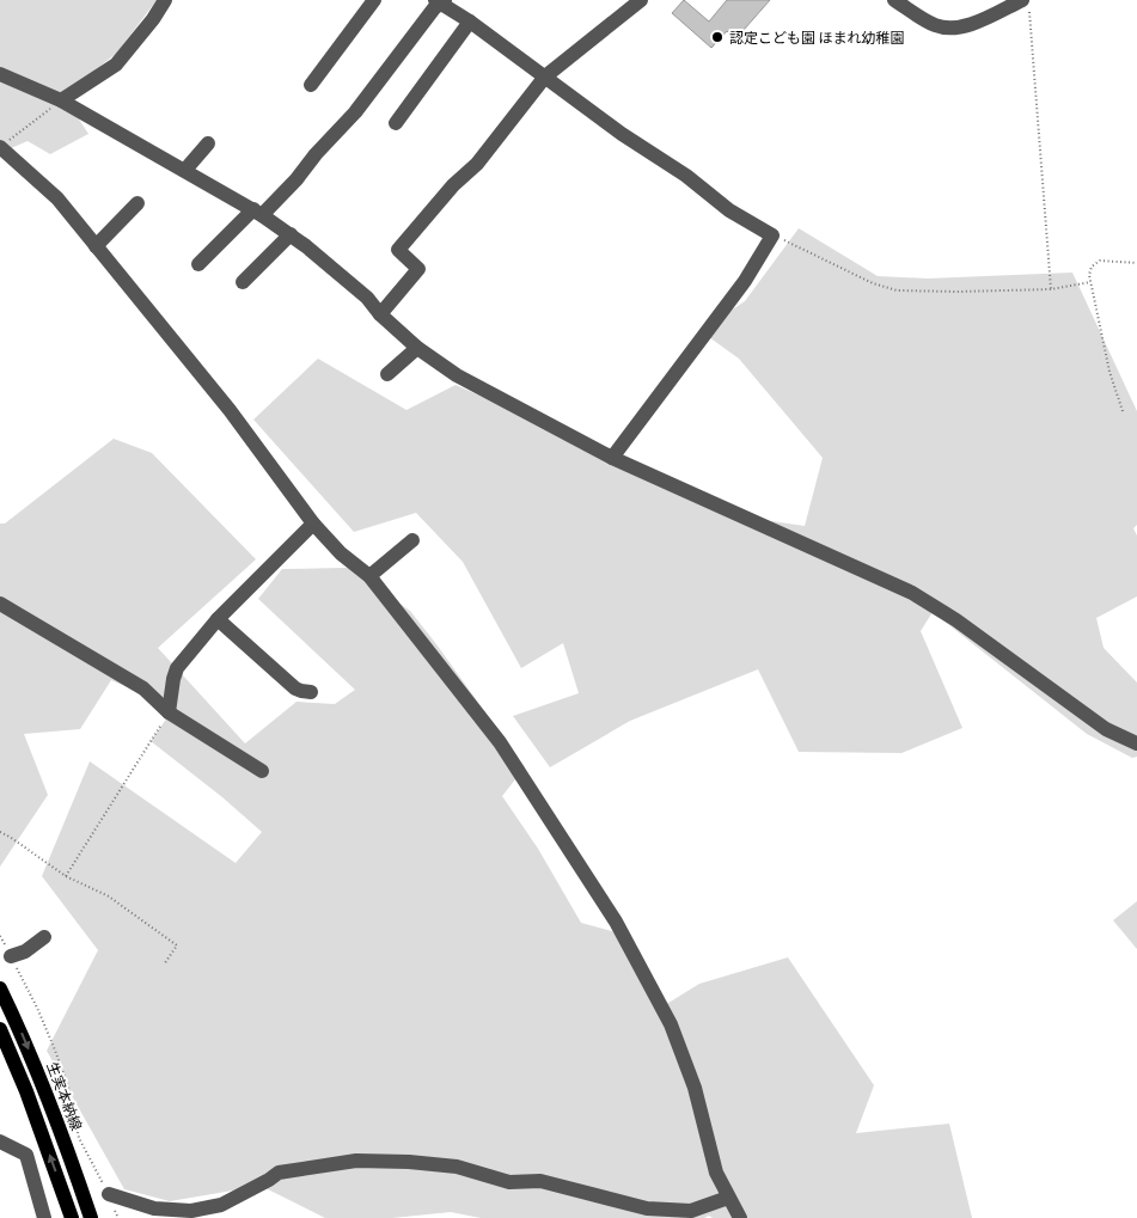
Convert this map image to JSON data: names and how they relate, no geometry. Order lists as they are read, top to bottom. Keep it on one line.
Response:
{"streets":{"main road":["生実本納線"]},"places":["認定こども園 ほまれ幼稚園"]}
